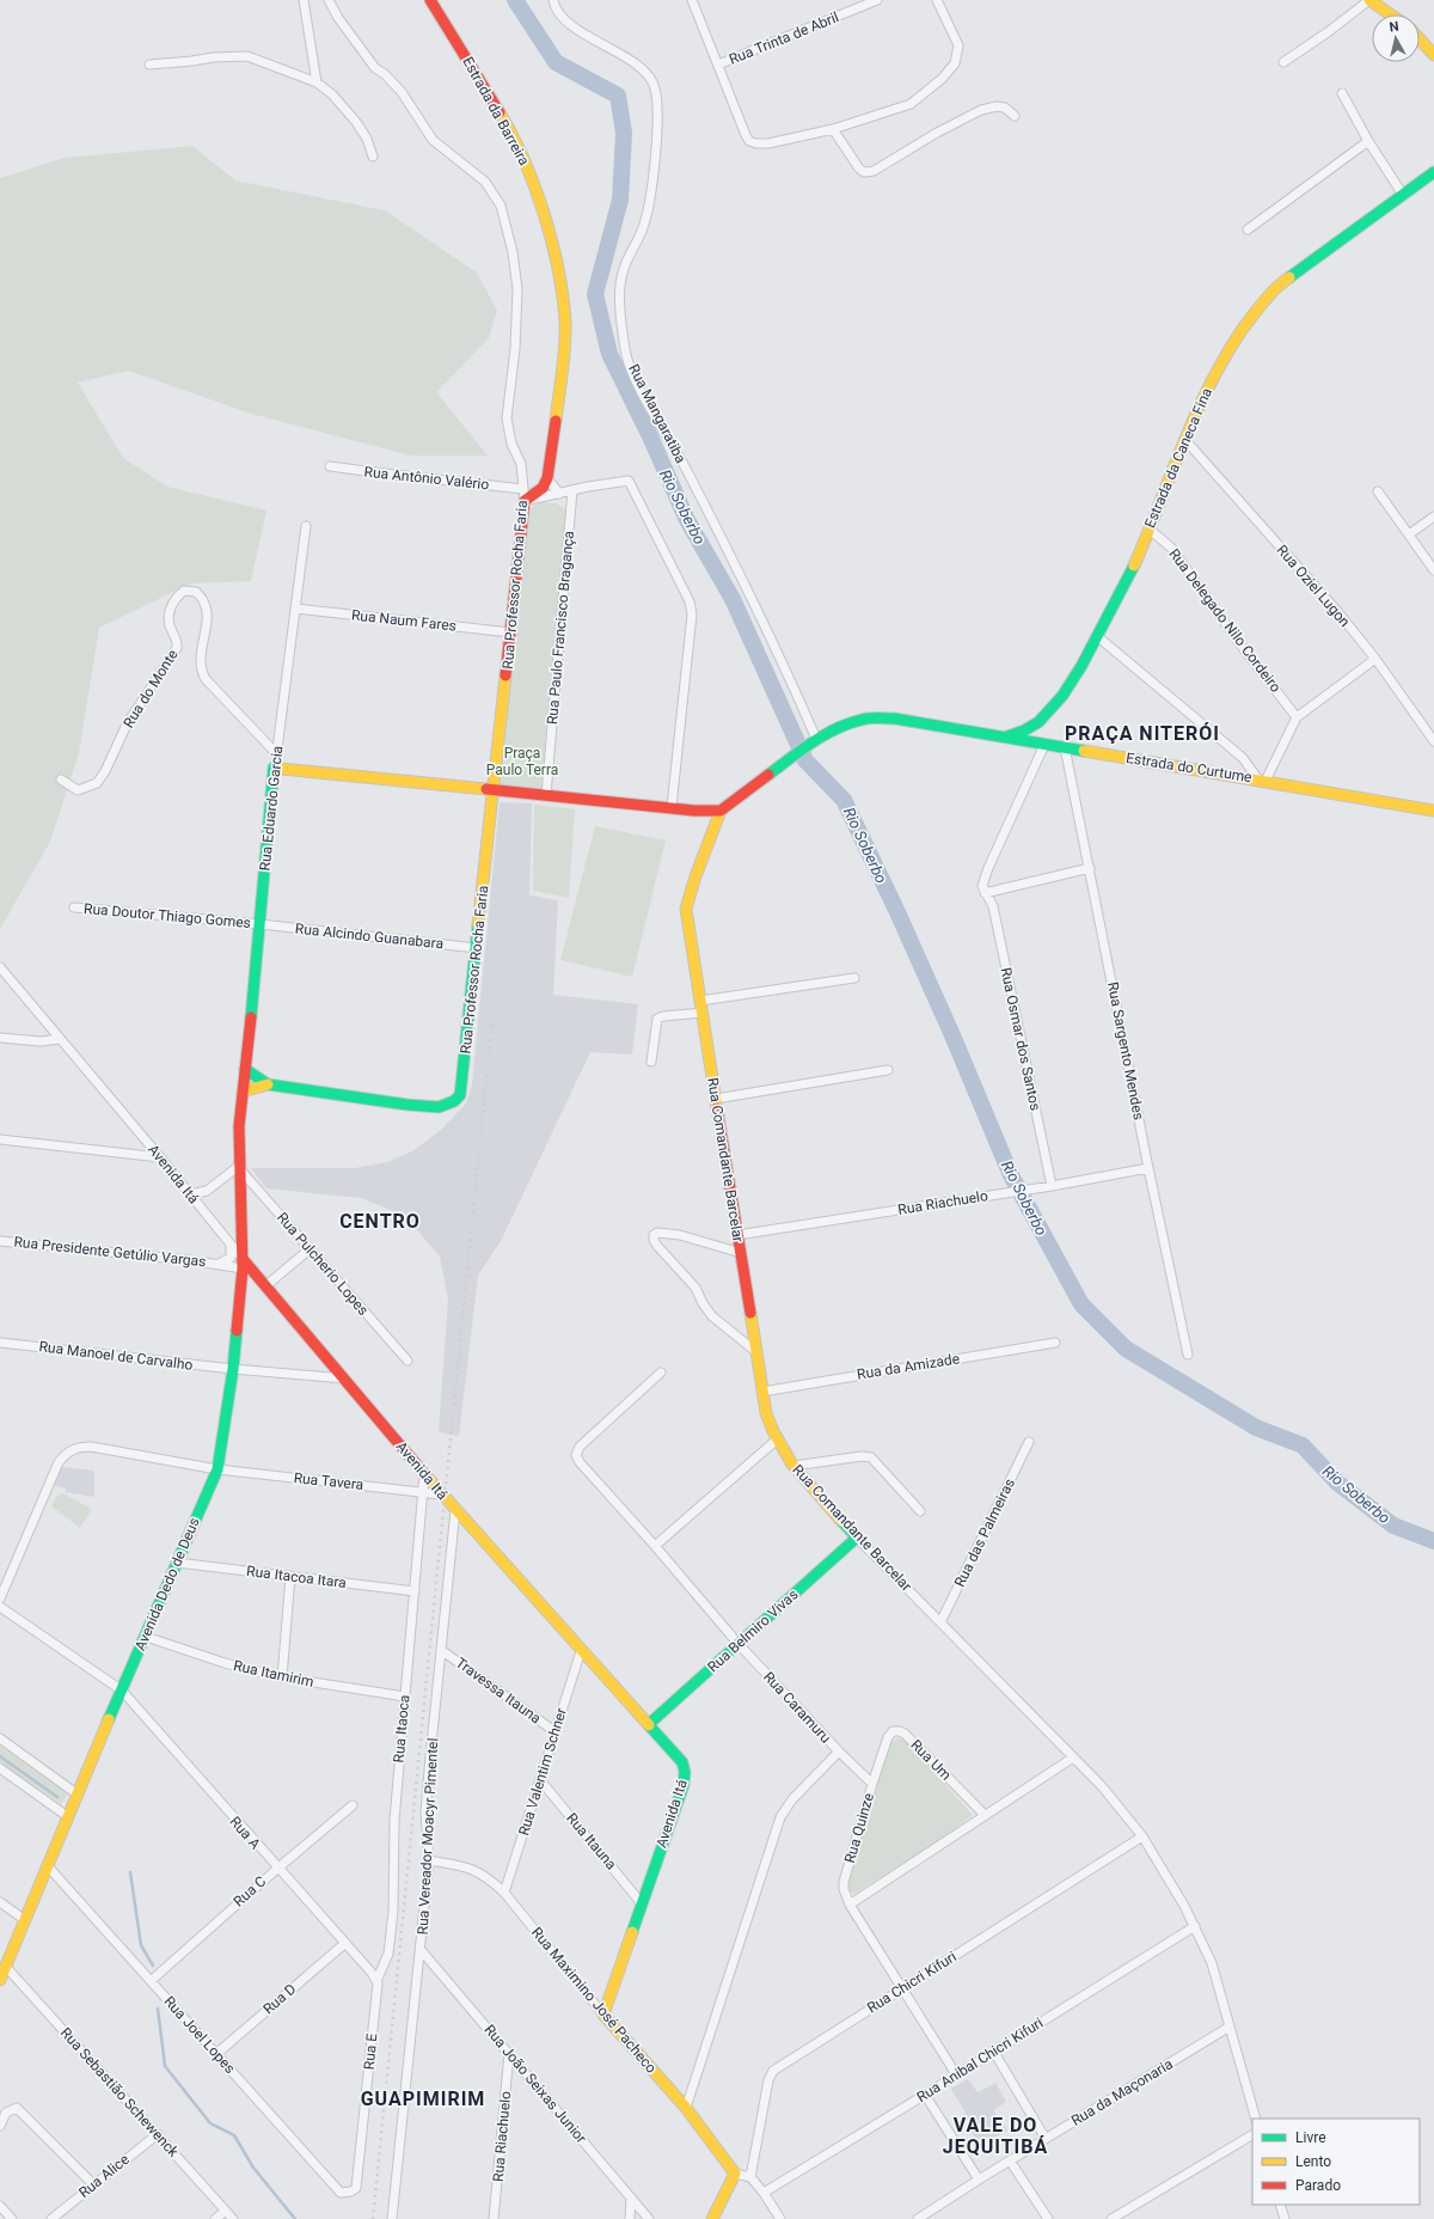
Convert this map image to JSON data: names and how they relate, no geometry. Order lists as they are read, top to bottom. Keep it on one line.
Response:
{"streets":{"main road":["Estrada da Barreira","Estrada da Caneca Fina","Rua Professor Rocha Faria","Estrada do Curtume","Rua Eduardo Garcia","Rua Comandante Barcelar","Avenida Itá","Avenida Dedo de Deus","Rua Belmiro Vivas","Rua Maximino José Pacheco"],"street":["Rua Trinta de Abril","Rua Mangaratiba","Rua Antônio Valério","Rua Oziel Lugon","Rua Naum Fares","Rua Delegado Nilo Cordeiro","Rua Paulo Francisco Bragança","Rua do Monte","Rua Doutor Thiago Gomes","Rua Alcindo Guanabara","Rua Osmar dos Santos","Rua Sargento Mendes","Rua Riachuelo","Rua Presidente Getúlio Vargas","Rua Pulcherio Lopes","Rua Manoel de Carvalho","Rua da Amizade","Rua Tavera","Rua das Palmeiras","Rua Itacoa Itara","Rua Itamirim","Travessa Itauna","Rua Caramuru","Rua Itaoca","Rua Um","Rua Valentim Schner","Rua Quinze","Rua A","Rua Vereador Moacyr Pimentel","Rua Itauna","Rua C","Rua Chicri Kifuri","Rua D","Rua Joel Lopes","Rua E","Rua Anibal Chicri Kifuri","Rua João Seixas Junior","Rua Sebastião Schewenck","Rua da Maçonaria","Rua Alice"]},"crossings":[["Rua Mangaratiba","Estrada da Caneca Fina"],["Estrada da Caneca Fina","Rua Oziel Lugon"],["Estrada da Caneca Fina","Rua Delegado Nilo Cordeiro"],["Estrada da Caneca Fina","Estrada do Curtume"],["Rua Antônio Valério","Rua Professor Rocha Faria"],["Rua Professor Rocha Faria","Rua Naum Fares"],["Rua Professor Rocha Faria","Rua Alcindo Guanabara"],["Rua Naum Fares","Rua Eduardo Garcia"],["Rua do Monte","Rua Eduardo Garcia"],["Estrada do Curtume","Rua Sargento Mendes"],["Rua Eduardo Garcia","Rua Doutor Thiago Gomes"],["Rua Eduardo Garcia","Rua Alcindo Guanabara"],["Rua Eduardo Garcia","Avenida Dedo de Deus"],["Rua Doutor Thiago Gomes","Rua Alcindo Guanabara"],["Rua Osmar dos Santos","Rua Riachuelo"],["Rua Sargento Mendes","Rua Riachuelo"],["Rua Comandante Barcelar","Rua Riachuelo"],["Rua Comandante Barcelar","Rua da Amizade"],["Rua Comandante Barcelar","Rua das Palmeiras"],["Rua Comandante Barcelar","Rua Belmiro Vivas"],["Rua Comandante Barcelar","Rua Chicri Kifuri"],["Rua Comandante Barcelar","Rua Anibal Chicri Kifuri"],["Rua Comandante Barcelar","Rua da Maçonaria"],["Avenida Itá","Rua Presidente Getúlio Vargas"],["Avenida Itá","Rua Manoel de Carvalho"],["Avenida Itá","Rua Tavera"],["Avenida Itá","Avenida Dedo de Deus"],["Avenida Itá","Rua Belmiro Vivas"],["Avenida Itá","Rua Itaoca"],["Avenida Itá","Rua Valentim Schner"],["Avenida Itá","Rua Vereador Moacyr Pimentel"],["Avenida Itá","Rua Itauna"],["Avenida Itá","Rua Maximino José Pacheco"],["Rua Riachuelo","Rua João Seixas Junior"],["Rua Presidente Getúlio Vargas","Avenida Dedo de Deus"],["Rua Pulcherio Lopes","Avenida Dedo de Deus"],["Rua Manoel de Carvalho","Avenida Dedo de Deus"],["Rua Tavera","Avenida Dedo de Deus"],["Rua Tavera","Rua Itaoca"],["Rua Itacoa Itara","Avenida Dedo de Deus"],["Rua Itacoa Itara","Rua Itaoca"],["Avenida Dedo de Deus","Rua Itamirim"],["Avenida Dedo de Deus","Rua A"],["Avenida Dedo de Deus","Rua Joel Lopes"],["Avenida Dedo de Deus","Rua Sebastião Schewenck"],["Rua Belmiro Vivas","Rua Caramuru"],["Rua Itamirim","Rua Itaoca"],["Travessa Itauna","Rua Valentim Schner"],["Travessa Itauna","Rua Vereador Moacyr Pimentel"],["Rua Caramuru","Rua Quinze"],["Rua Caramuru","Rua Maximino José Pacheco"],["Rua Itaoca","Rua A"],["Rua Itaoca","Rua E"],["Rua Um","Rua Quinze"],["Rua Valentim Schner","Rua Itauna"],["Rua Valentim Schner","Rua Maximino José Pacheco"],["Rua A","Rua C"],["Rua A","Rua D"],["Rua A","Rua E"],["Rua Vereador Moacyr Pimentel","Rua Maximino José Pacheco"],["Rua Vereador Moacyr Pimentel","Rua João Seixas Junior"],["Rua C","Rua Joel Lopes"],["Rua D","Rua Joel Lopes"],["Rua Joel Lopes","Rua E"],["Rua Sebastião Schewenck","Rua Alice"]],"districts":["PRAÇA NITERÓI","CENTRO","GUAPIMIRIM","VALE DO JEQUITIBÁ"],"water":["Rio Soberbo"],"parks":["Praça Paulo Terra"],"legend":["Livre","Lento","Parado"],"north":"top"}
